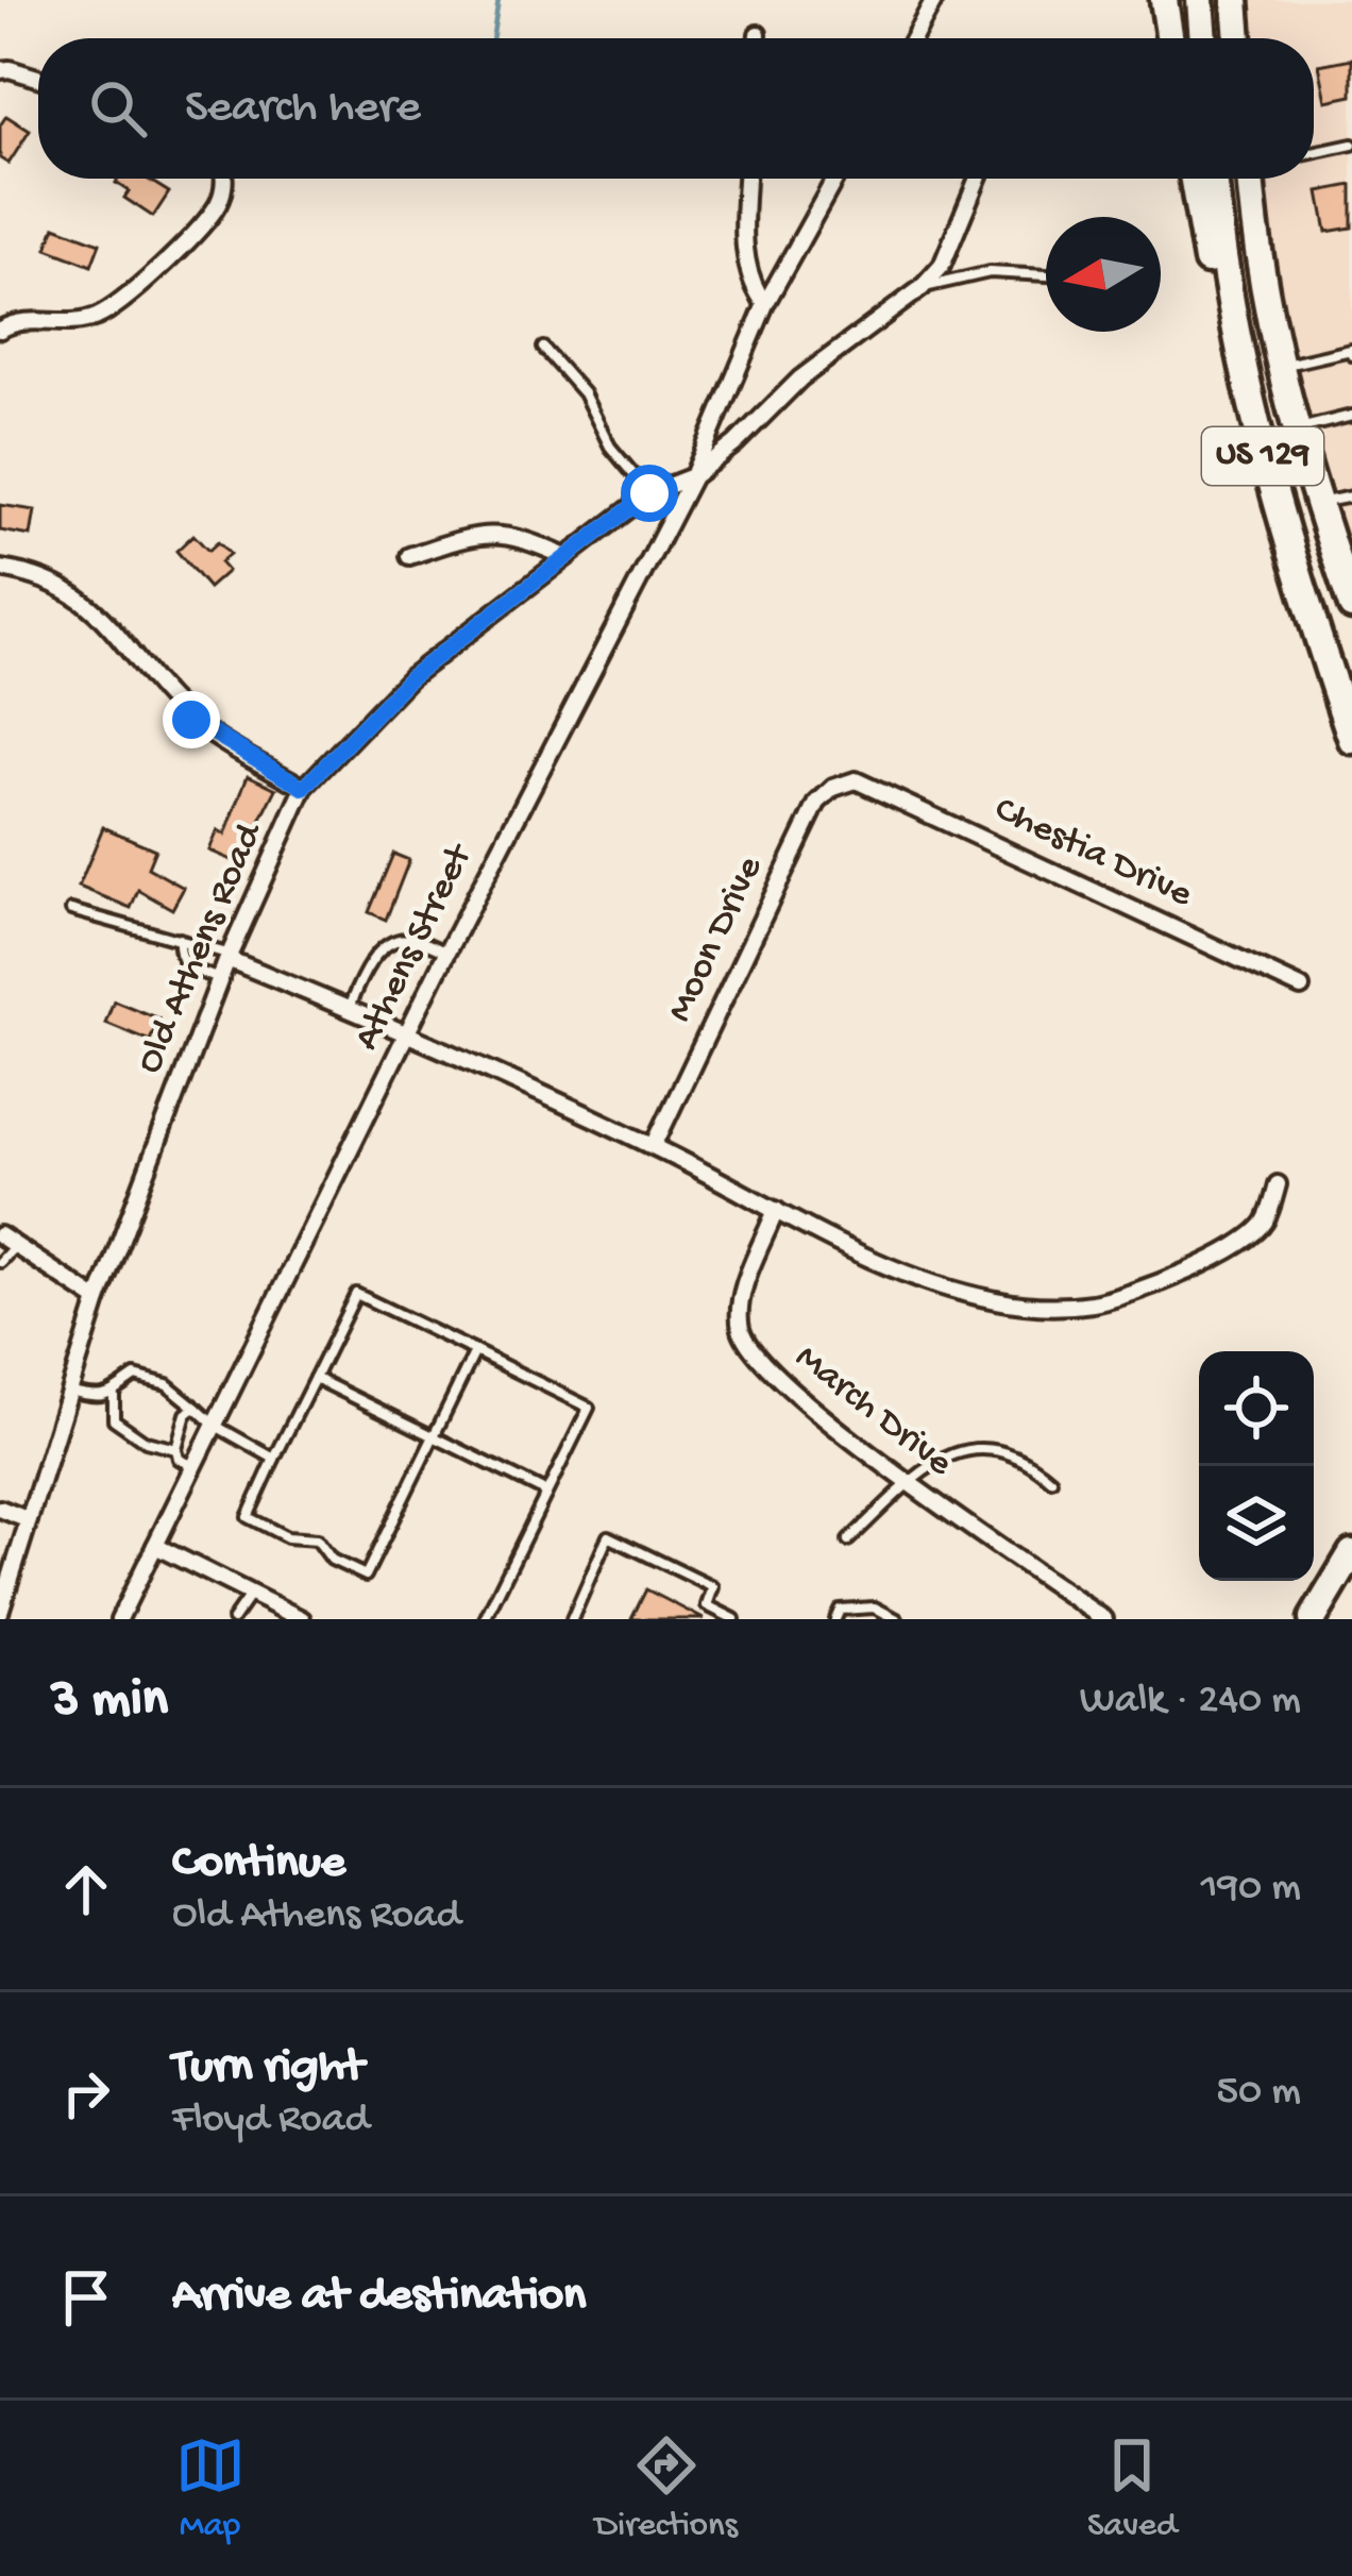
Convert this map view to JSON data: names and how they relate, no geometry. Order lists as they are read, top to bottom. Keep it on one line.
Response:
{"streets":{"highway":["US 129"],"street":["Chestia Drive","Moon Drive","Athens Street","Old Athens Road","March Drive"]},"crossings":[["Chestia Drive","Moon Drive"],["Athens Street","Old Athens Road"]],"north":"left","page":{"search":"Search here","heading":["3 min","Walk · 240 m"],"list":[["Continue","Old Athens Road","190 m"],["Turn right","Floyd Road","50 m"],"Arrive at destination"],"nav":["Map","Directions","Saved"]}}
